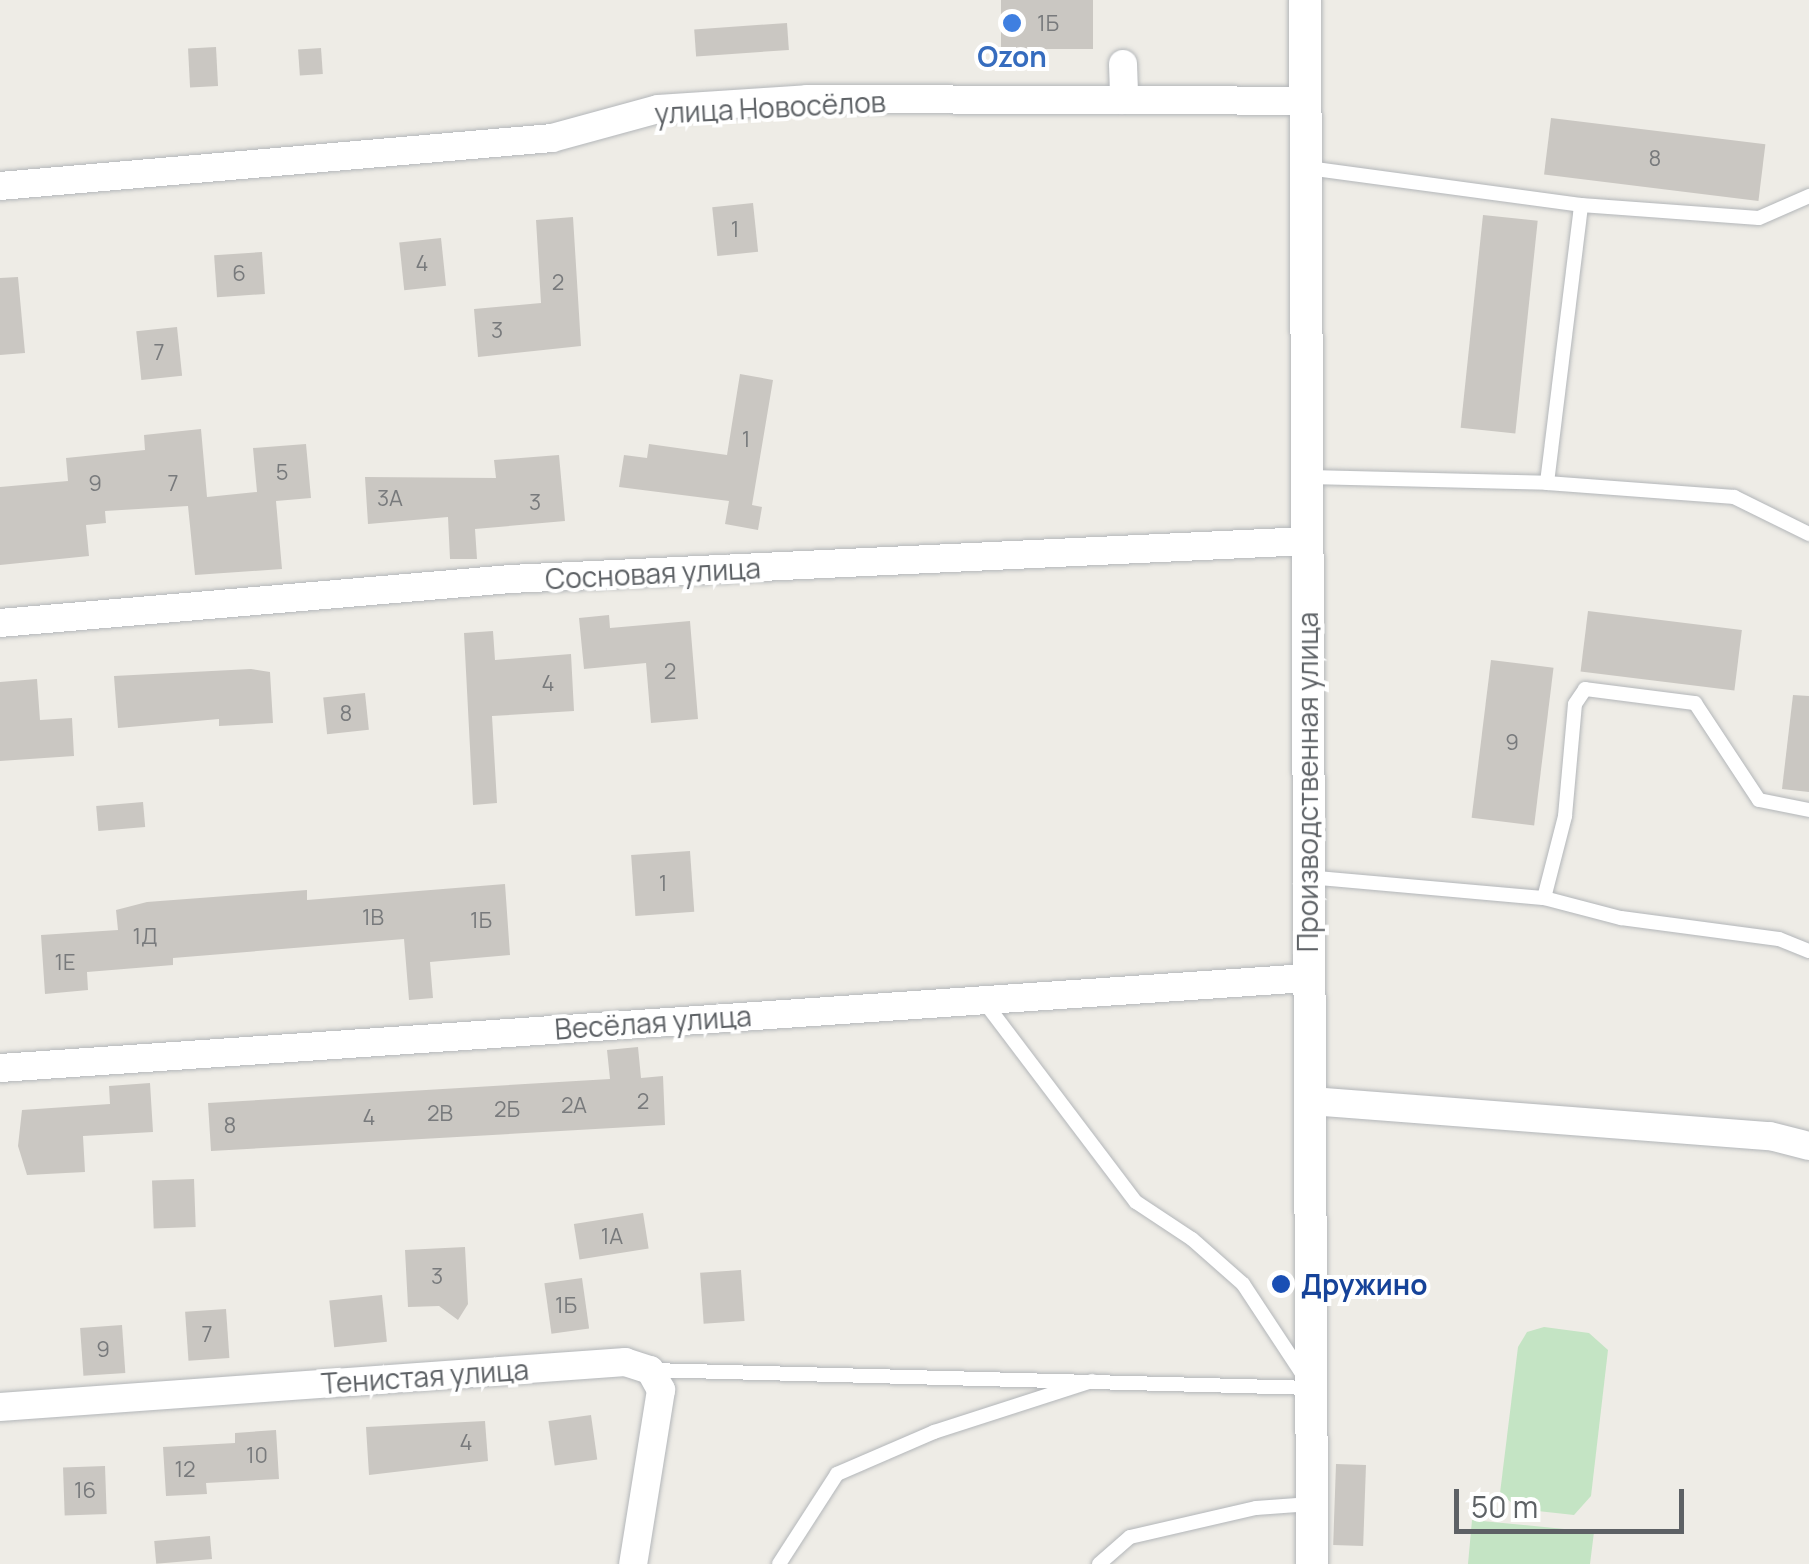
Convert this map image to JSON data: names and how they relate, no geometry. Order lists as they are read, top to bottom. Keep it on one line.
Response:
{"streets":{"street":["улица Новосёлов","Сосновая улица","Производственная улица","Весёлая улица","Тенистая улица"]},"crossings":[["улица Новосёлов","Производственная улица"],["Сосновая улица","Производственная улица"],["Производственная улица","Весёлая улица"]],"places":["Ozon","Дружино"],"house_numbers":["1Б","8","1","4","6","2","3","7","1","5","9","7","3А","3","2","4","8","9","1","1В","1Б","1Д","1Е","2","2А","2Б","2В","4","8","1А","3","1Б","7","9","4","10","12","16"],"scale_bar":"50 m"}
